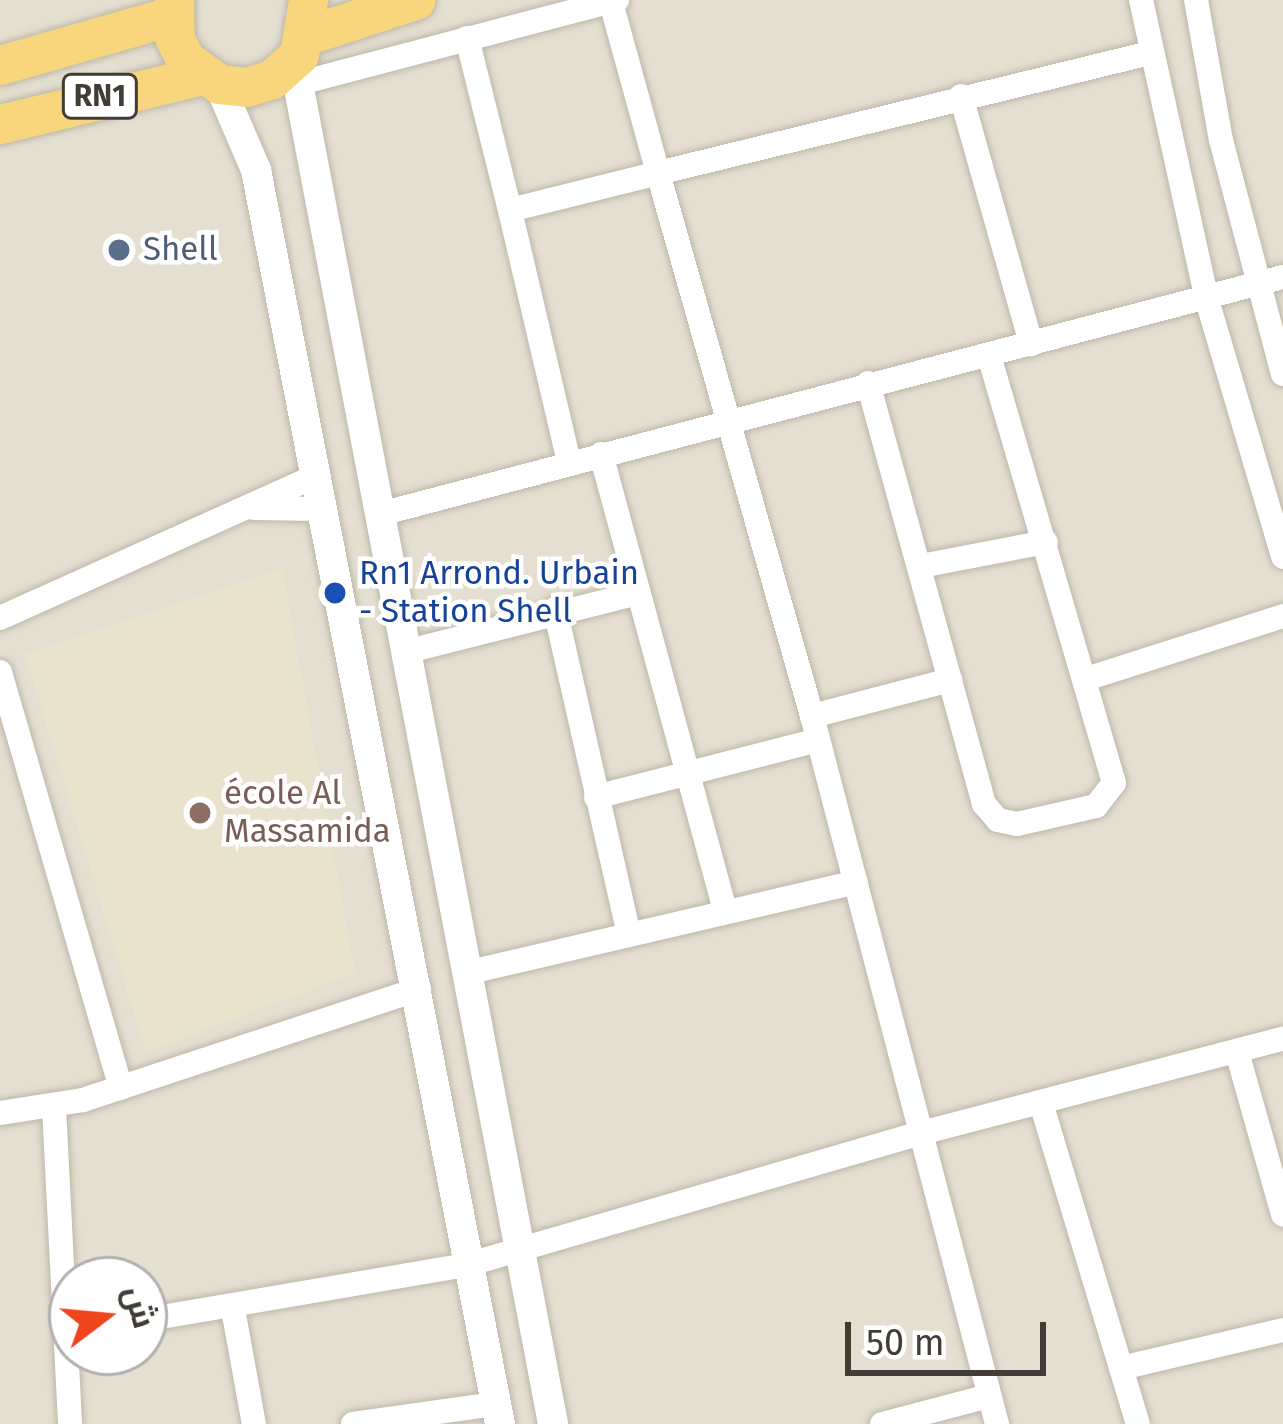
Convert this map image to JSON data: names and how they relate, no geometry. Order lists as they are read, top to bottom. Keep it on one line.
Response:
{"streets":{"highway":["RN1"]},"places":["Shell","Rn1 Arrond. Urbain - Station Shell","école Al Massamida"],"scale_bar":"50 m","north":"right"}
